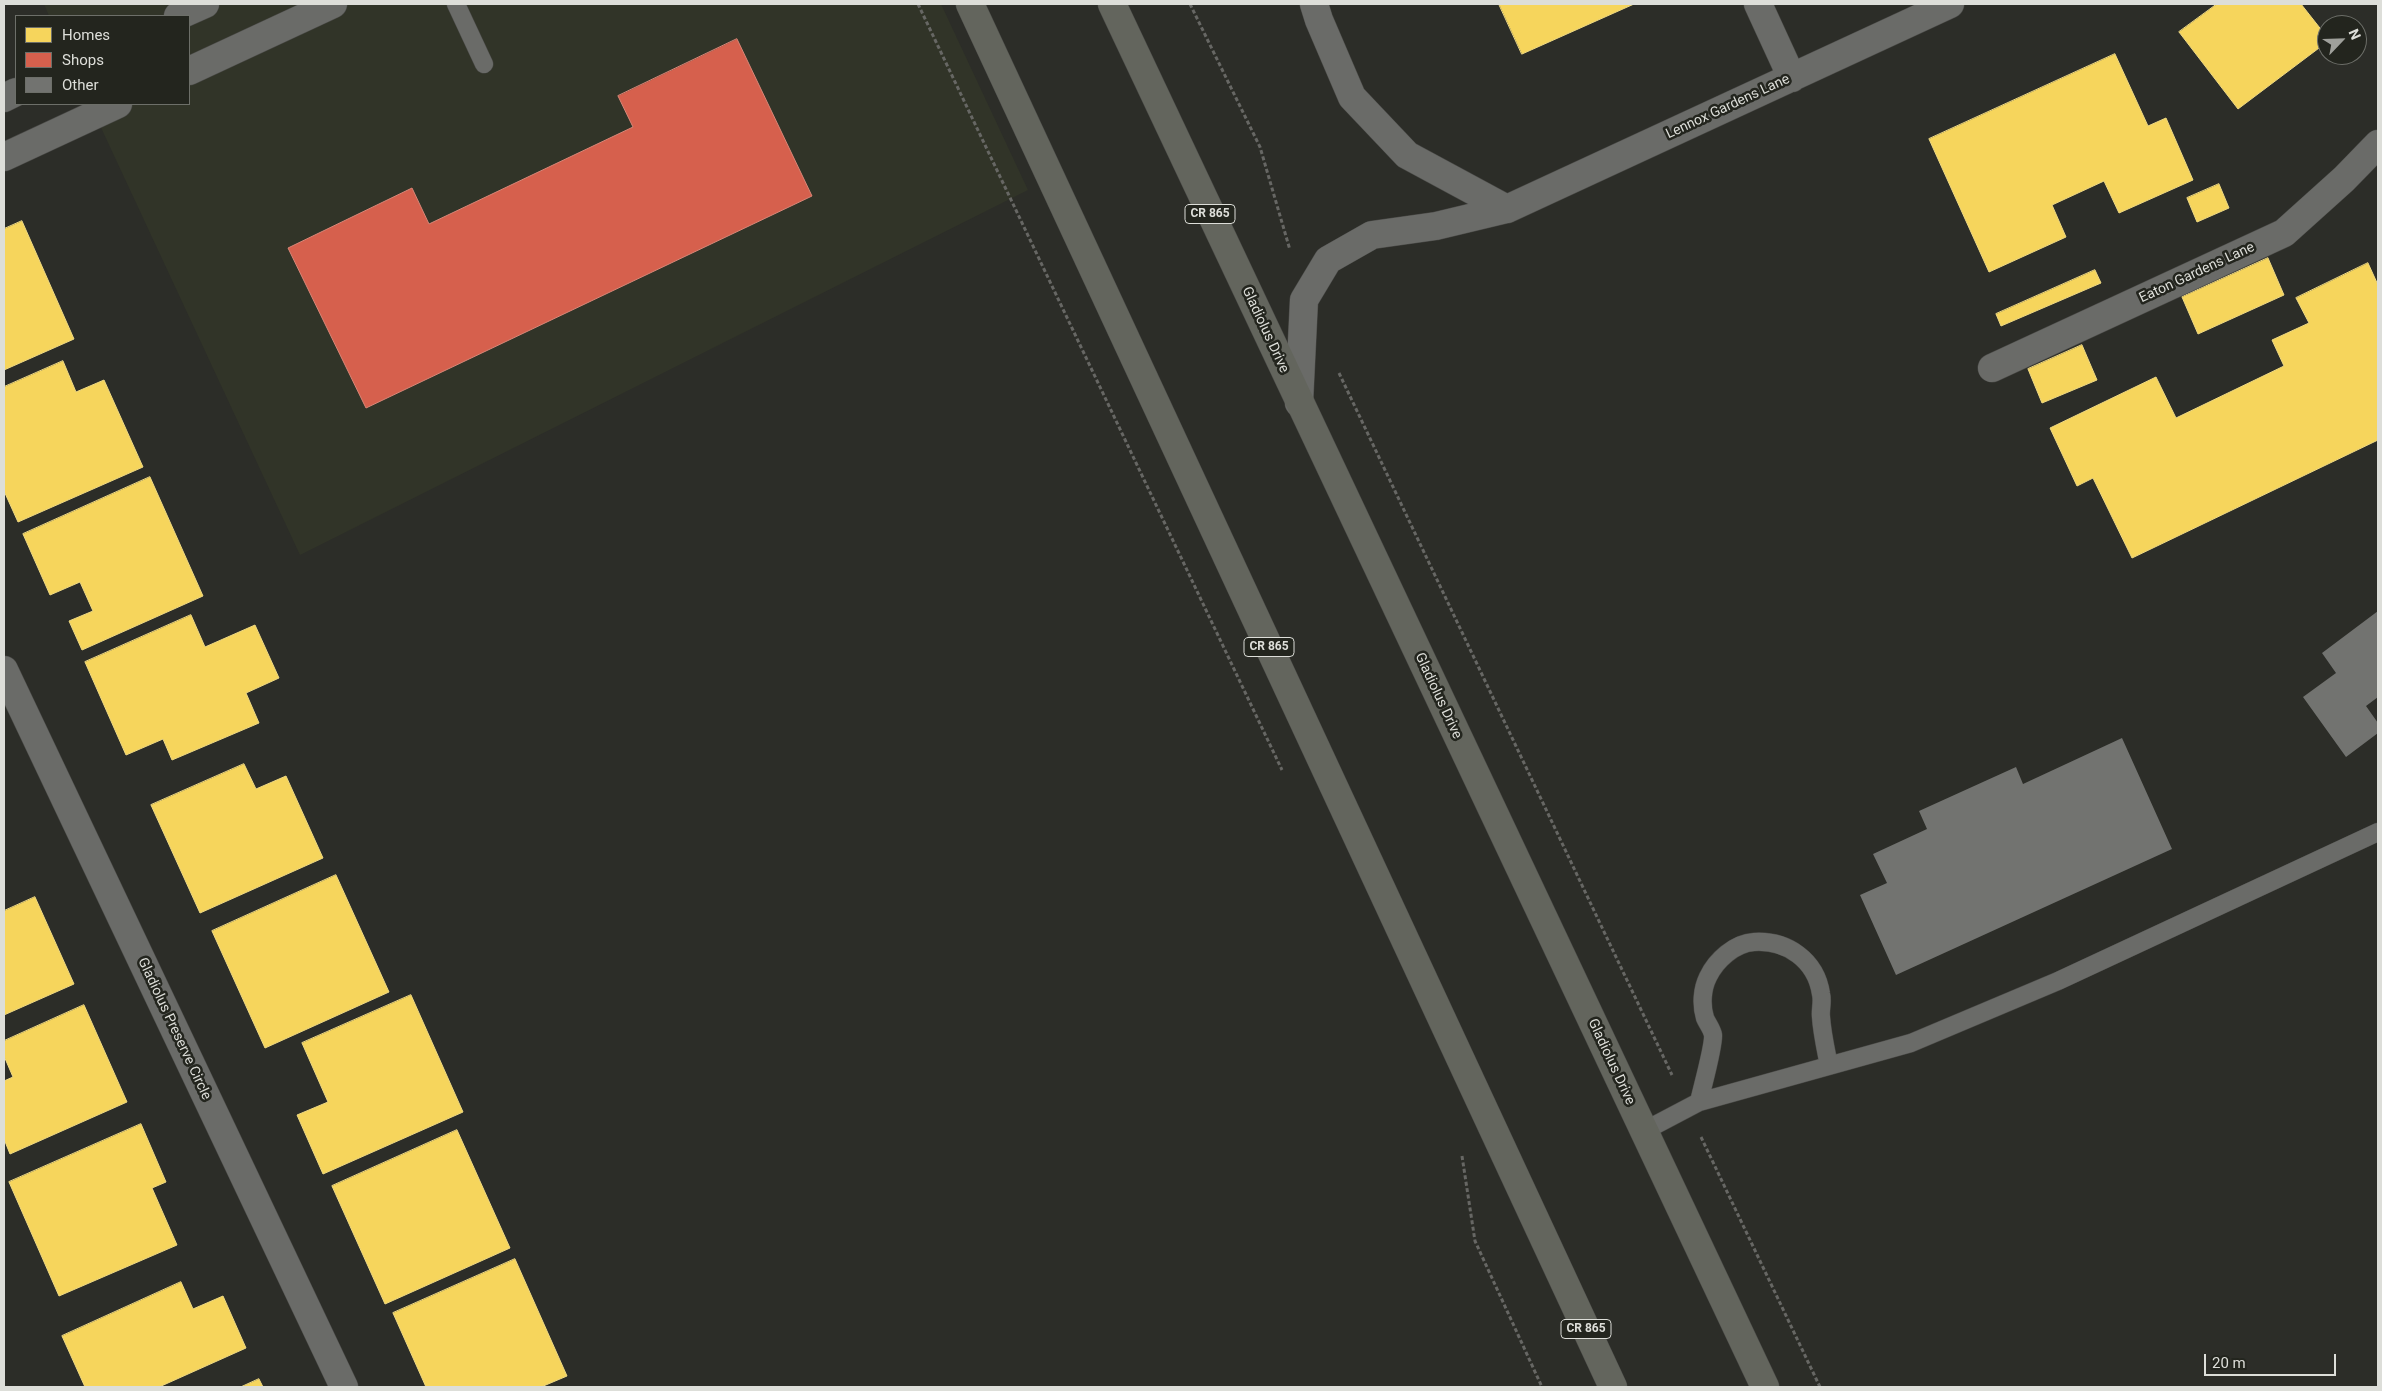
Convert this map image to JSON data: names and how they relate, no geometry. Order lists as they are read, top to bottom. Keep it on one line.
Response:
{"streets":{"main road":["CR 865","Gladiolus Drive"],"street":["Lennox Gardens Lane","Eaton Gardens Lane","Gladiolus Preserve Circle"]},"crossings":[["Lennox Gardens Lane","Gladiolus Drive"]],"legend":["Homes","Shops","Other"],"scale_bar":"20 m","north":"top right"}
